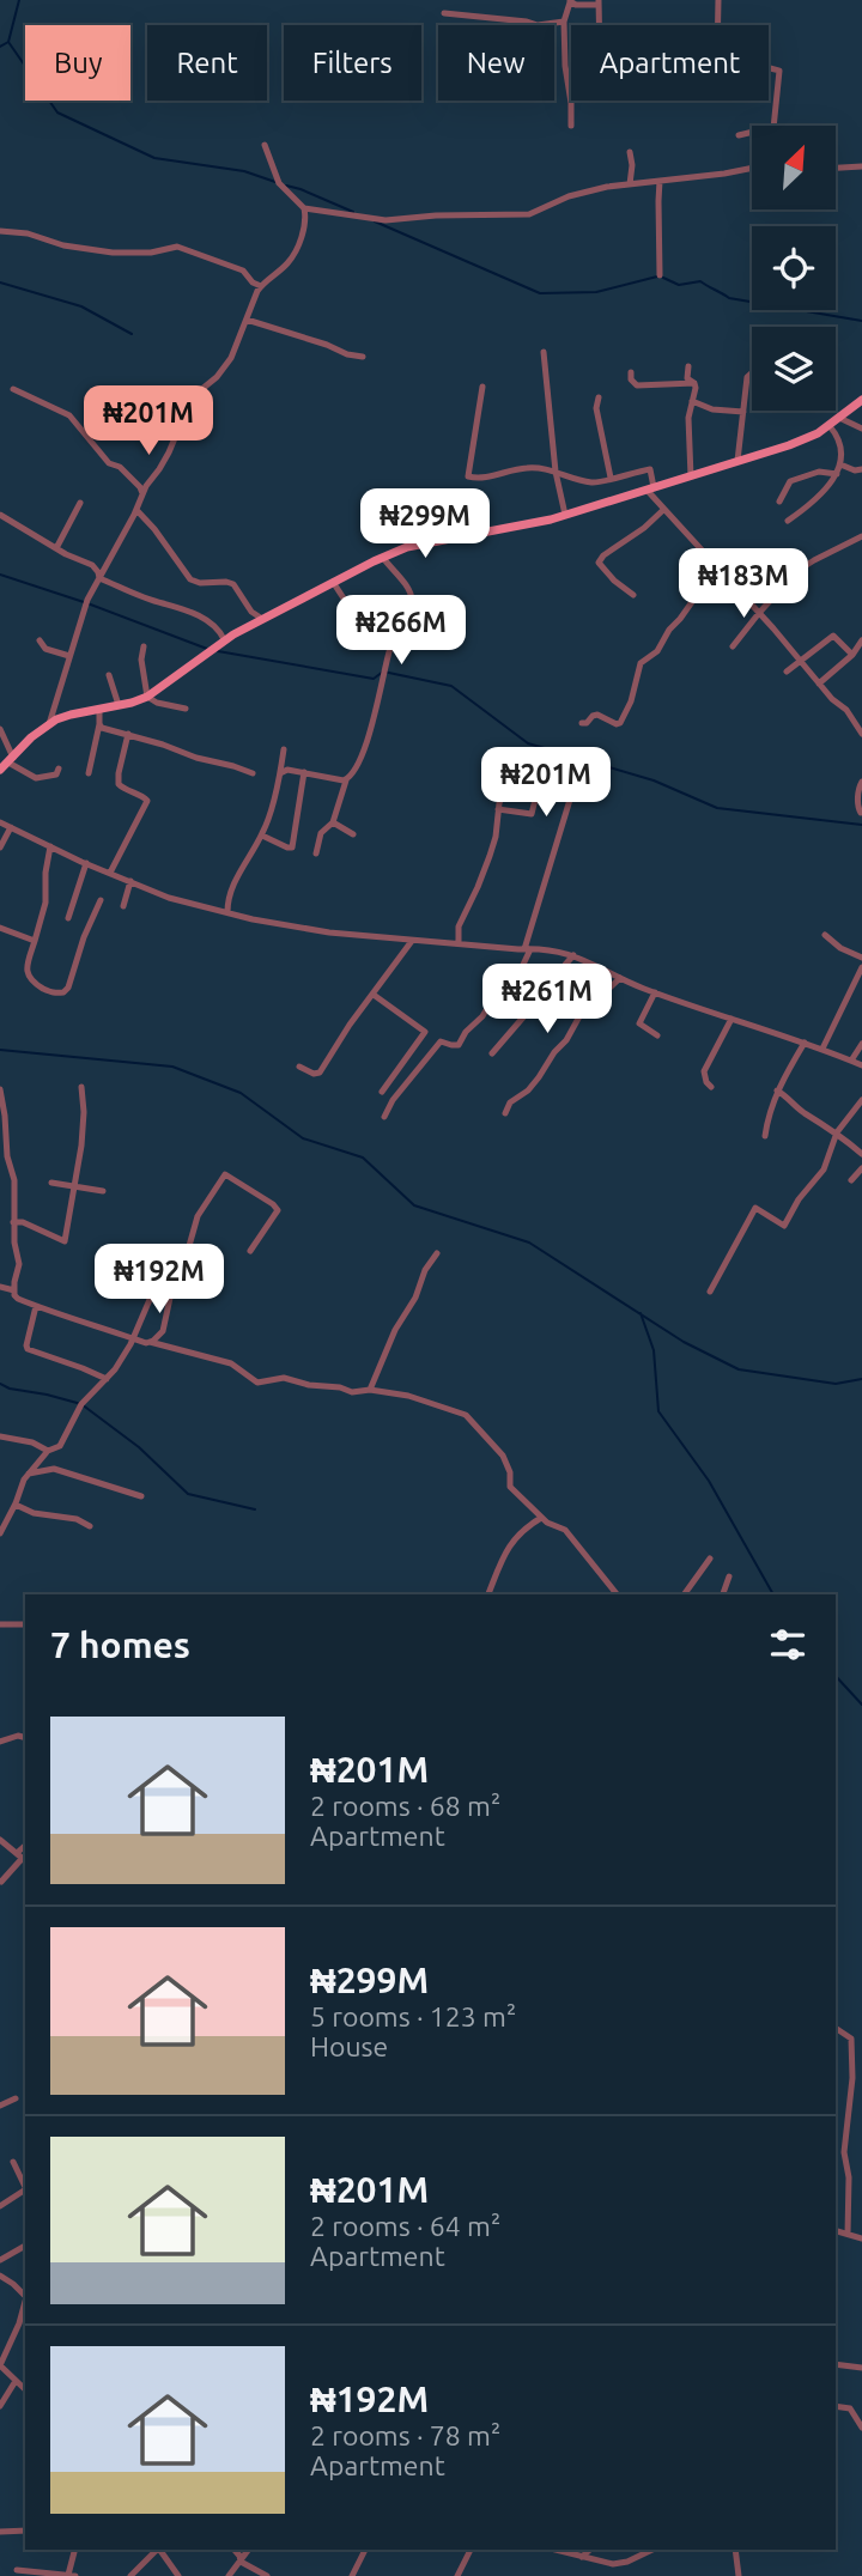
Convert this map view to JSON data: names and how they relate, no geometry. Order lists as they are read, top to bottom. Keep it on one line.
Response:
{"north":"top right","page":{"chip":["Buy","Rent","Filters","New","Apartment"],"price":["₦201M","₦299M","₦183M","₦266M","₦201M","₦261M","₦192M"],"heading":"7 homes","list":[{"name":"₦201M","note":"2 rooms · 68 m² · Apartment"},{"name":"₦299M","note":"5 rooms · 123 m² · House"},{"name":"₦201M","note":"2 rooms · 64 m² · Apartment"},{"name":"₦192M","note":"2 rooms · 78 m² · Apartment"}]}}
